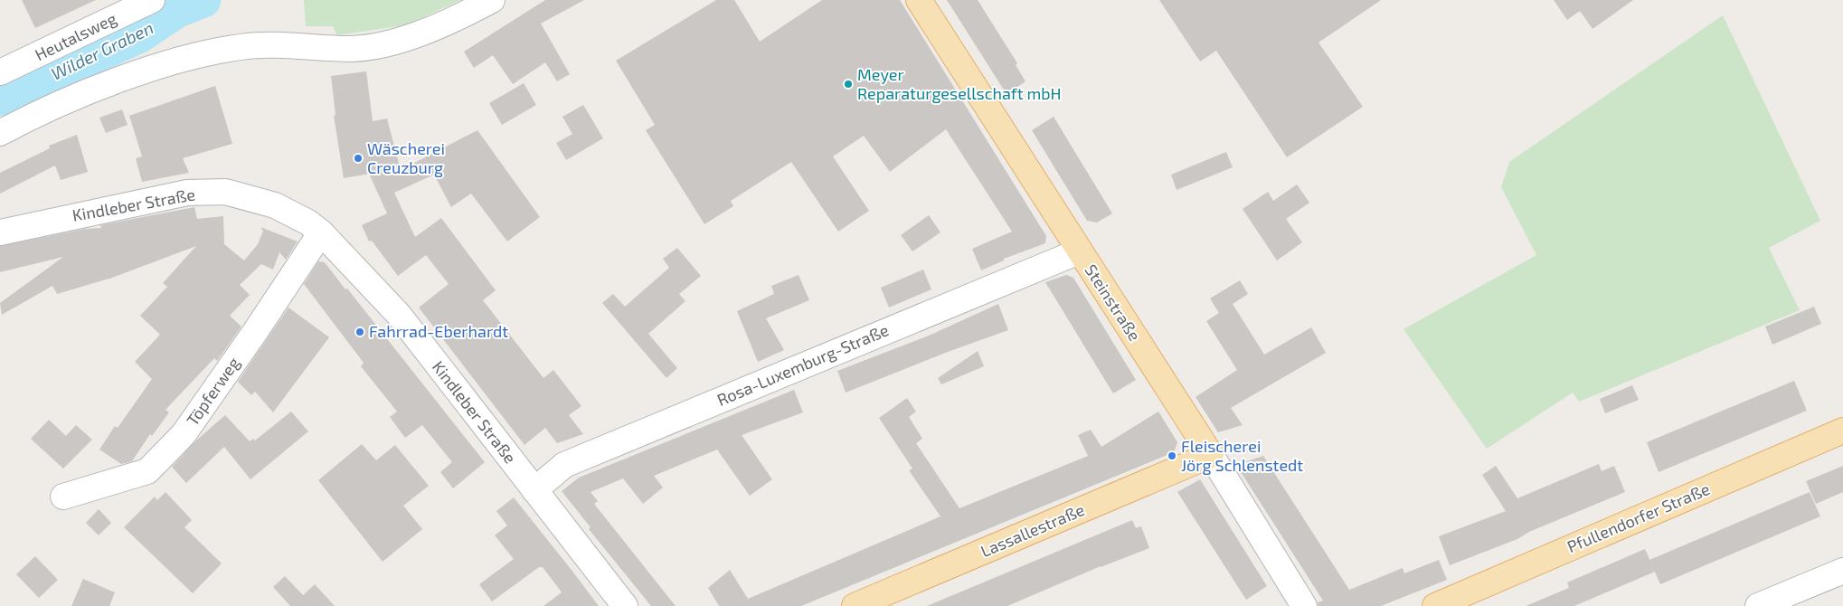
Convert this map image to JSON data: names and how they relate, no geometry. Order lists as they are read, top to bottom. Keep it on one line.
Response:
{"streets":{"main road":["Steinstraße","Pfullendorfer Straße","Lassallestraße"],"street":["Heutalsweg","Kindleber Straße","Rosa-Luxemburg-Straße","Töpferweg"]},"crossings":[["Kindleber Straße","Rosa-Luxemburg-Straße"],["Kindleber Straße","Töpferweg"],["Steinstraße","Rosa-Luxemburg-Straße"],["Steinstraße","Lassallestraße"]],"water":["Wilder Graben"],"places":["Meyer Reparaturgesellschaft mbH","Wäscherei Creuzburg","Fahrrad-Eberhardt","Fleischerei Jörg Schlenstedt"]}
